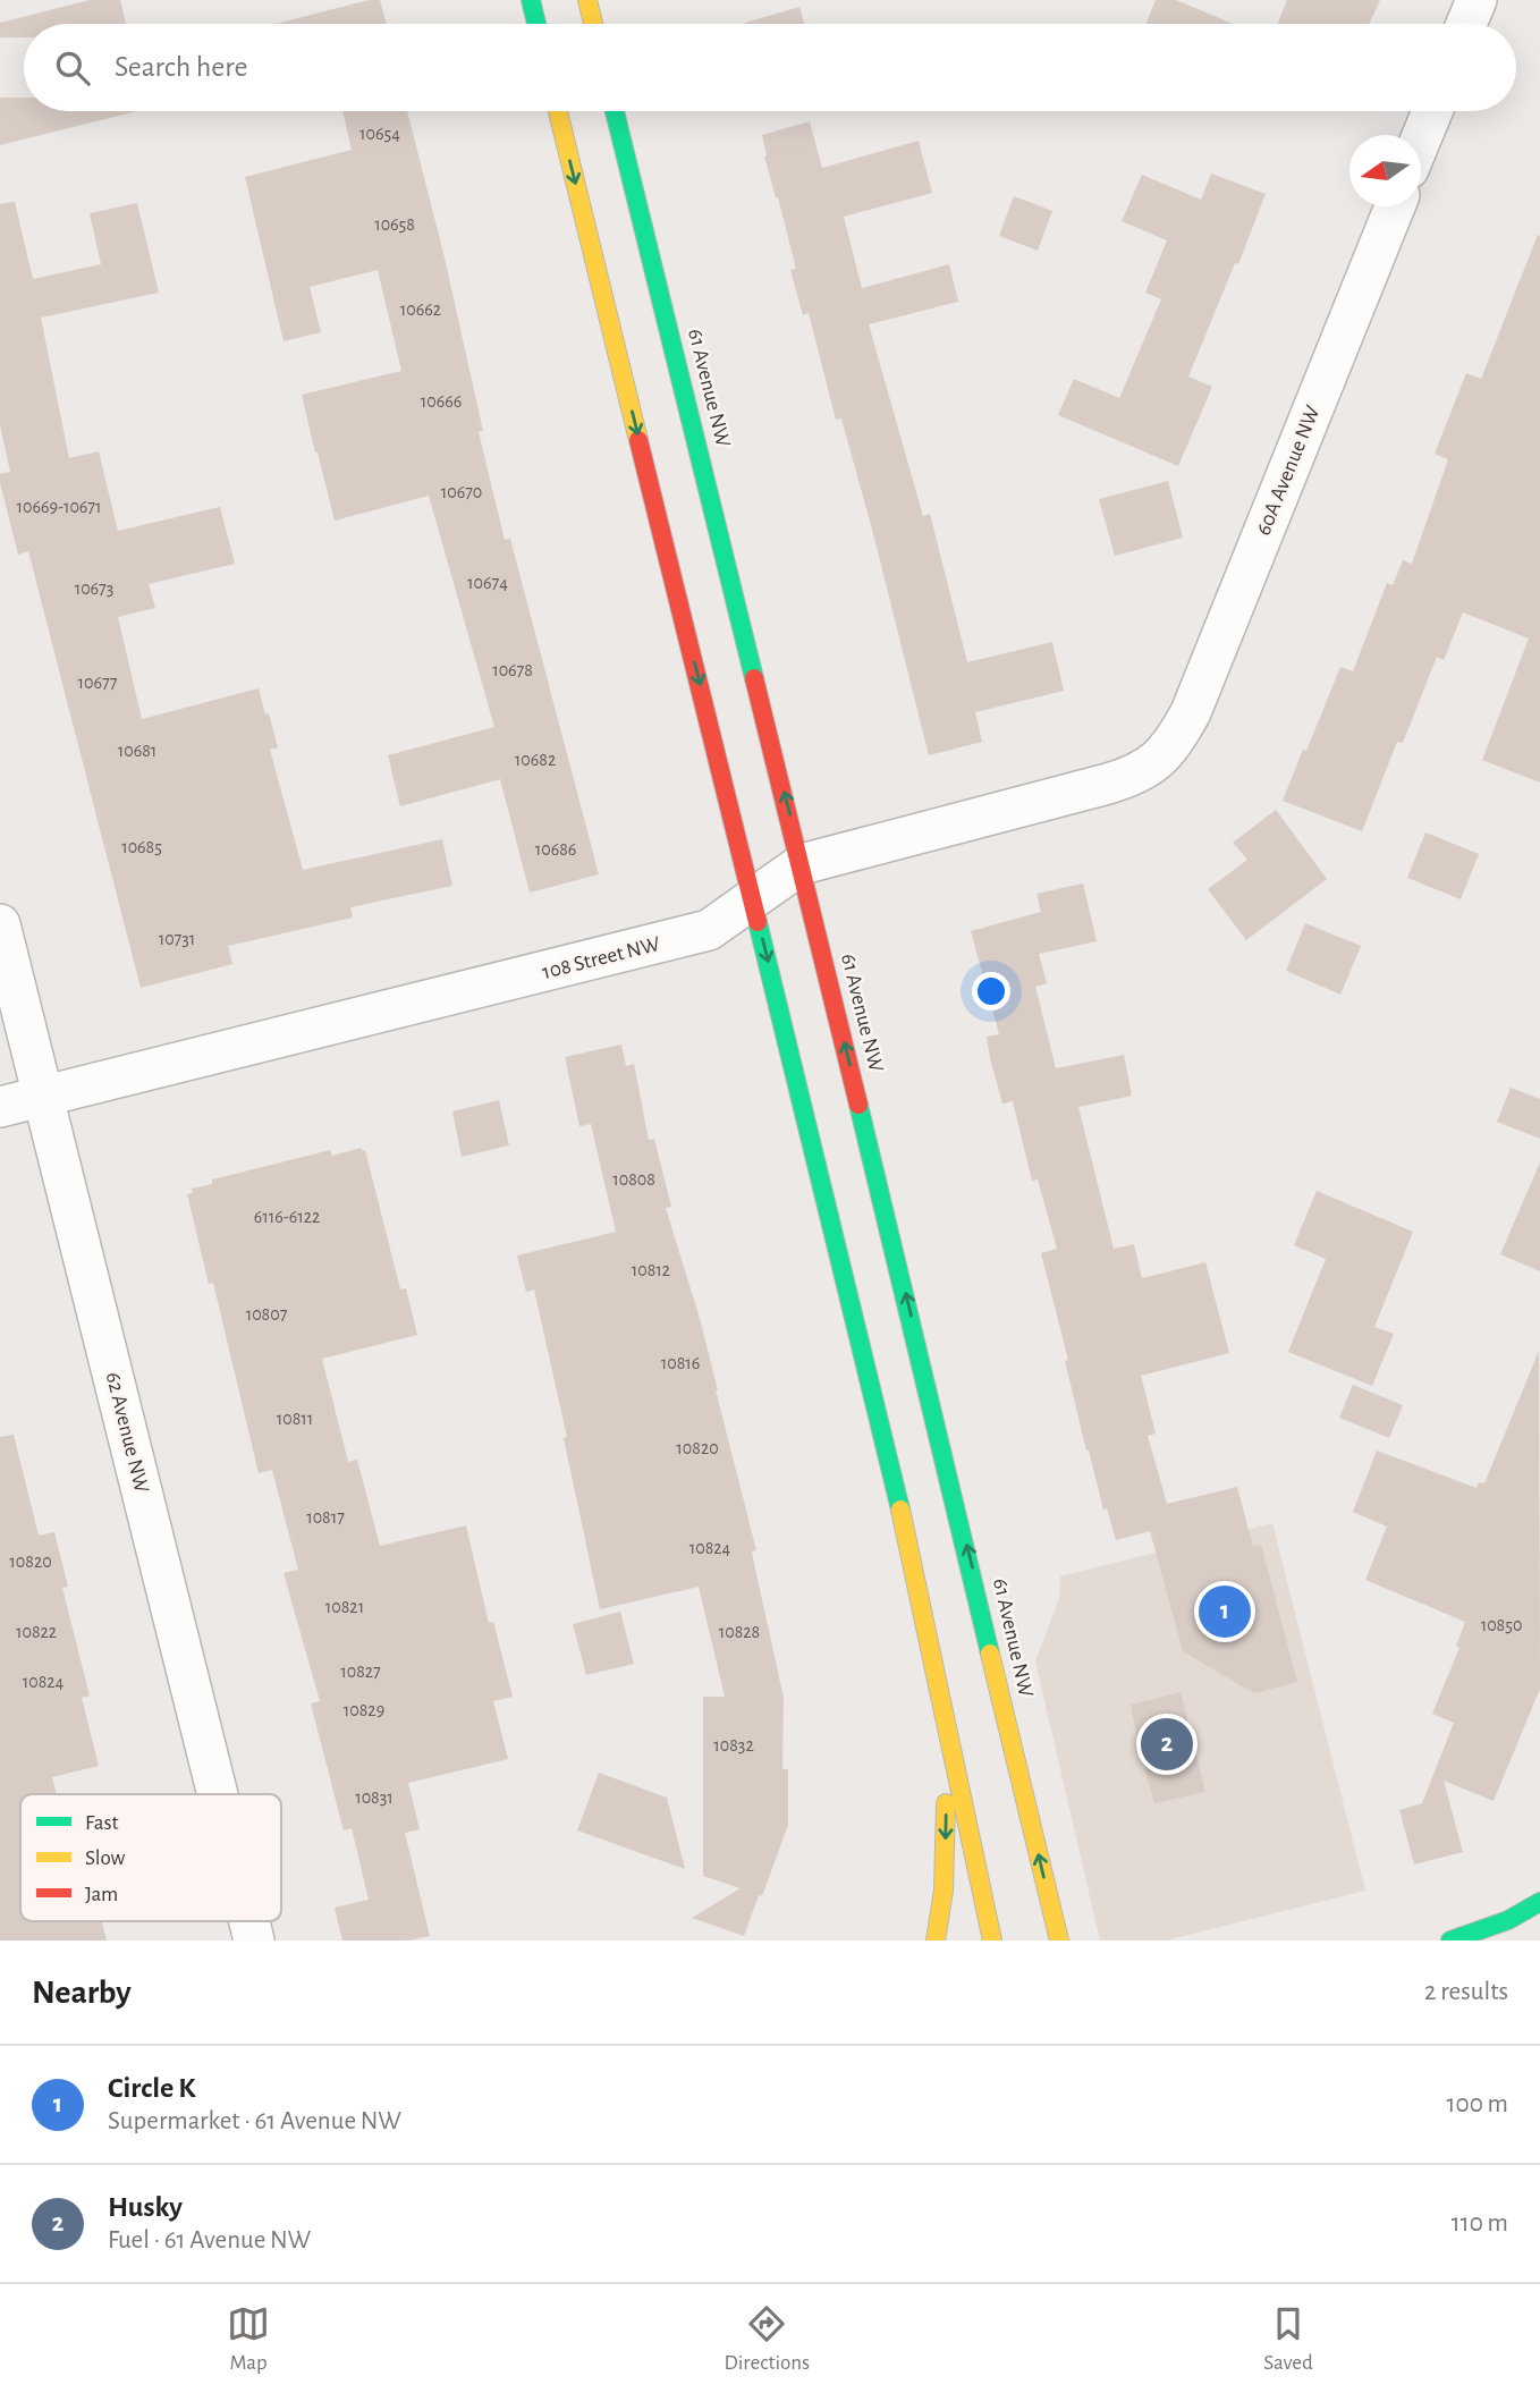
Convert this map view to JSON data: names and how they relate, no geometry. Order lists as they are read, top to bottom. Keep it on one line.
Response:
{"streets":{"main road":["61 Avenue NW"],"street":["60A Avenue NW","108 Street NW","62 Avenue NW"]},"crossings":[["61 Avenue NW","108 Street NW"],["60A Avenue NW","108 Street NW"],["108 Street NW","62 Avenue NW"]],"house_numbers":["10654","10658","10662","10666","10670","10669-10671","10674","10673","10678","10677","10681","10682","10685","10686","10731","10808","6116-6122","10812","10807","10816","10811","10820","10817","10824","10820","10821","10850","10822","10828","10827","10824","10829","10832","10831"],"legend":["Fast","Slow","Jam"],"north":"left","page":{"search":"Search here","pins":["1","2"],"heading":["Nearby","2 results"],"list":[{"mark":"1","name":"Circle K","note":"Supermarket · 61 Avenue NW","value":"100 m"},{"mark":"2","name":"Husky","note":"Fuel · 61 Avenue NW","value":"110 m"}],"nav":["Map","Directions","Saved"]}}
